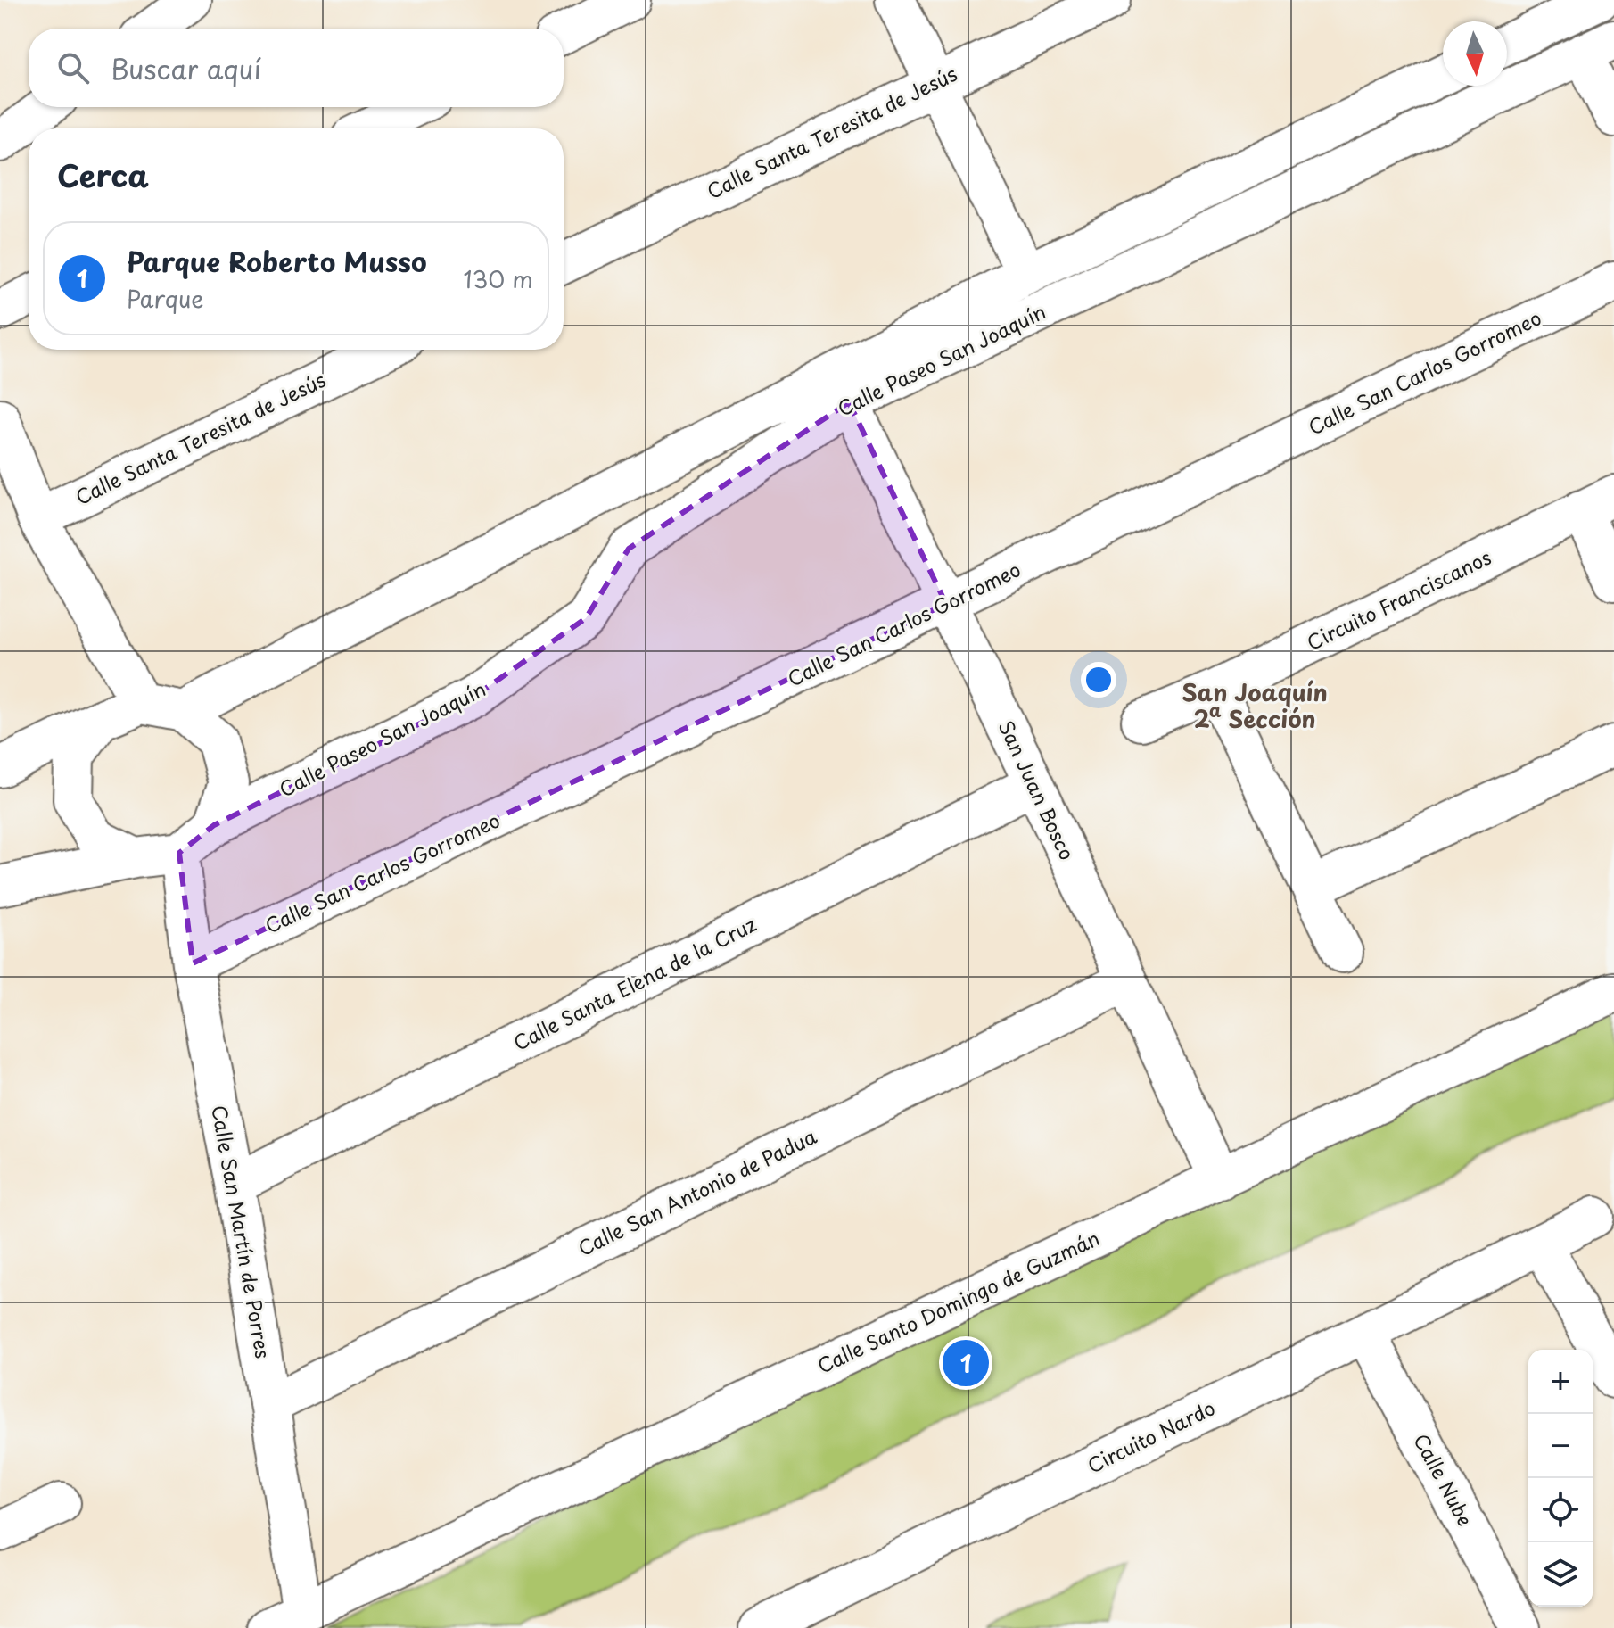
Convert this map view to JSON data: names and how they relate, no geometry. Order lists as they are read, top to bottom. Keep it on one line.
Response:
{"streets":{"street":["Calle Santa Teresita de Jesús","Calle Paseo San Joaquín","Calle San Carlos Gorromeo","Circuito Franciscanos","San Juan Bosco","Calle Santa Elena de la Cruz","Calle San Antonio de Padua","Calle San Martín de Porres","Calle Santo Domingo de Guzmán","Circuito Nardo","Calle Nube"]},"crossings":[["Calle Paseo San Joaquín","San Juan Bosco"],["Calle Paseo San Joaquín","Calle San Martín de Porres"],["Calle San Carlos Gorromeo","San Juan Bosco"],["Calle San Carlos Gorromeo","Calle San Martín de Porres"],["San Juan Bosco","Calle Santa Elena de la Cruz"],["San Juan Bosco","Calle San Antonio de Padua"],["San Juan Bosco","Calle Santo Domingo de Guzmán"],["Calle Santa Elena de la Cruz","Calle San Martín de Porres"],["Calle San Antonio de Padua","Calle San Martín de Porres"],["Calle San Martín de Porres","Calle Santo Domingo de Guzmán"],["Circuito Nardo","Calle Nube"]],"districts":["San Joaquín 2ª Sección"],"north":"bottom","page":{"search":"Buscar aquí","heading":"Cerca","list":[{"mark":"1","name":"Parque Roberto Musso","note":"Parque","value":"130 m"}],"pins":"1","map_buttons":["+","−"]}}
